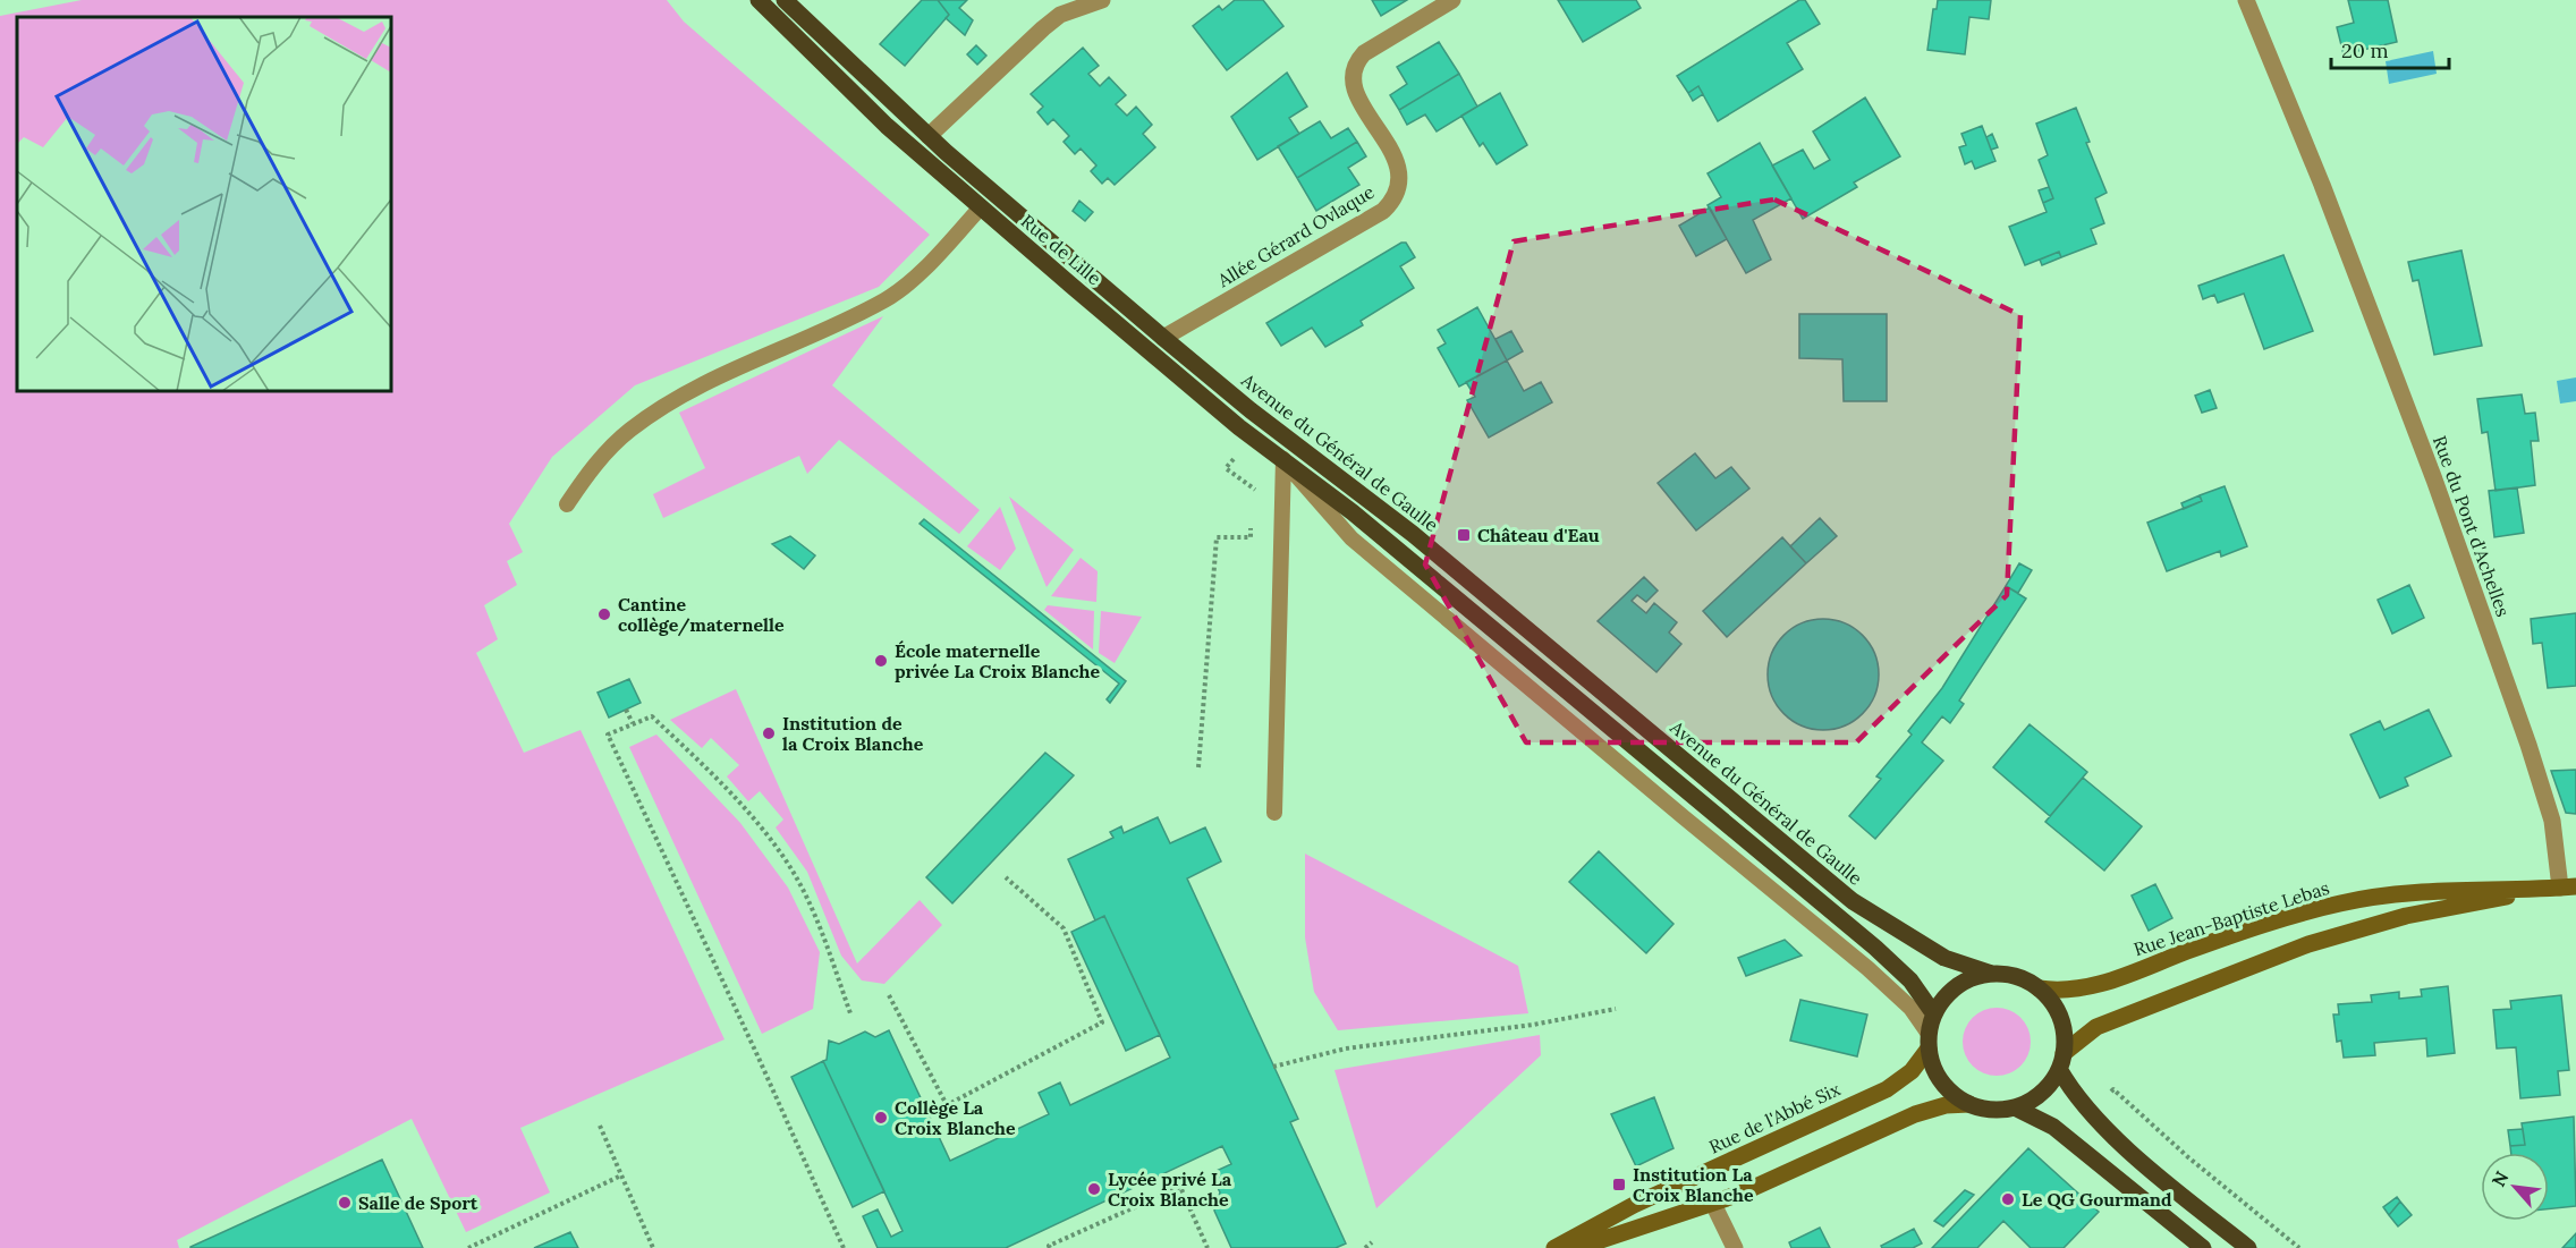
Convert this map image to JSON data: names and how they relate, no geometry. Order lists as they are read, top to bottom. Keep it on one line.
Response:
{"streets":{"main road":["Rue de Lille","Avenue du Général de Gaulle","Rue Jean-Baptiste Lebas","Rue de l'Abbé Six"],"street":["Allée Gérard Ovlaque","Rue du Pont d'Achelles"]},"crossings":[["Allée Gérard Ovlaque","Avenue du Général de Gaulle"],["Rue de Lille","Avenue du Général de Gaulle"],["Rue de Lille","Rue Jean-Baptiste Lebas"],["Rue de Lille","Rue de l'Abbé Six"],["Avenue du Général de Gaulle","Rue Jean-Baptiste Lebas"],["Avenue du Général de Gaulle","Rue de l'Abbé Six"],["Rue du Pont d'Achelles","Rue Jean-Baptiste Lebas"],["Rue Jean-Baptiste Lebas","Rue de l'Abbé Six"]],"places":{"transit":["Château d'Eau","Institution La Croix Blanche"],"other":["Cantine collège/maternelle","École maternelle privée La Croix Blanche","Institution de la Croix Blanche","Collège La Croix Blanche","Lycée privé La Croix Blanche","Le QG Gourmand","Salle de Sport"]},"scale_bar":"20 m","north":"top left"}
